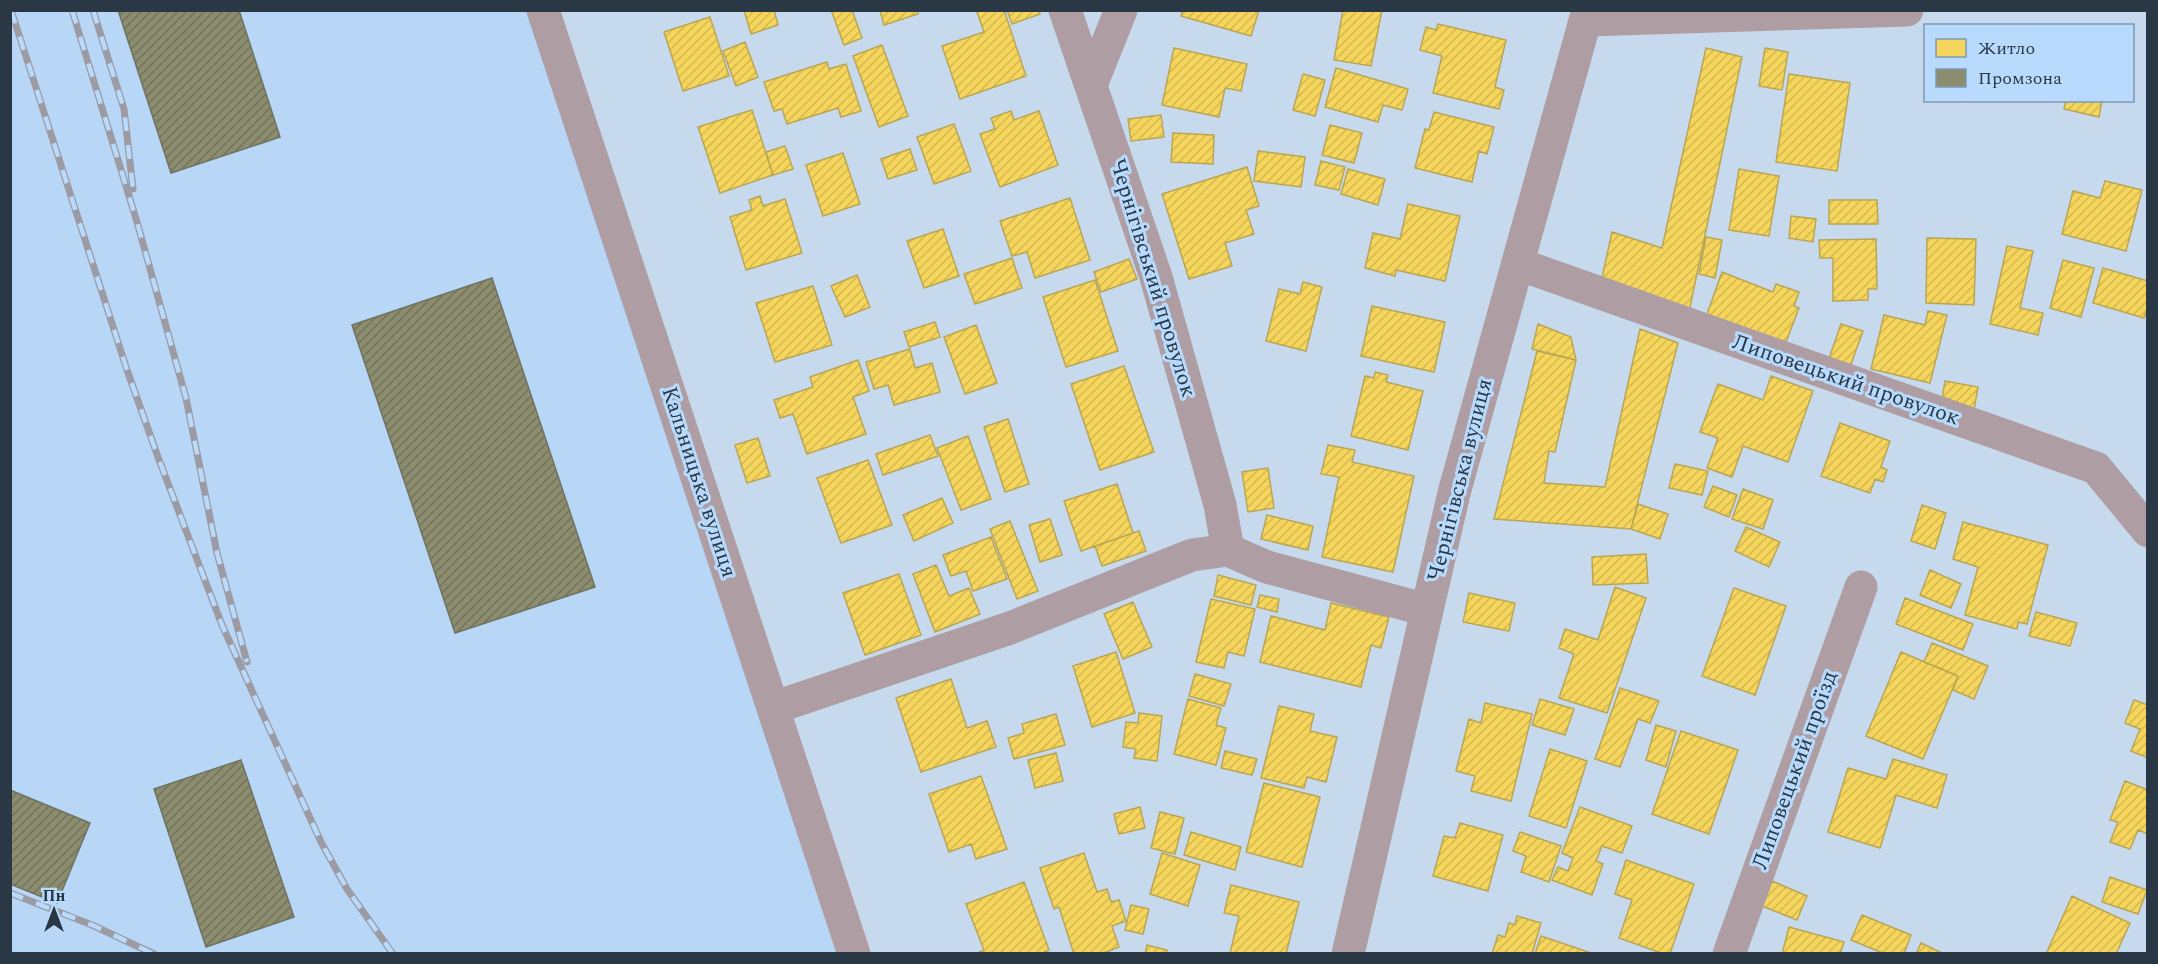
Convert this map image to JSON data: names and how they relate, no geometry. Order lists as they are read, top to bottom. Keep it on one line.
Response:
{"streets":{"street":["Чернігівський провулок","Липовецький провулок","Чернігівська вулиця","Кальницька вулиця","Липовецький проїзд"]},"crossings":[["Липовецький провулок","Чернігівська вулиця"]],"legend":["Житло","Промзона"],"north":"top"}
